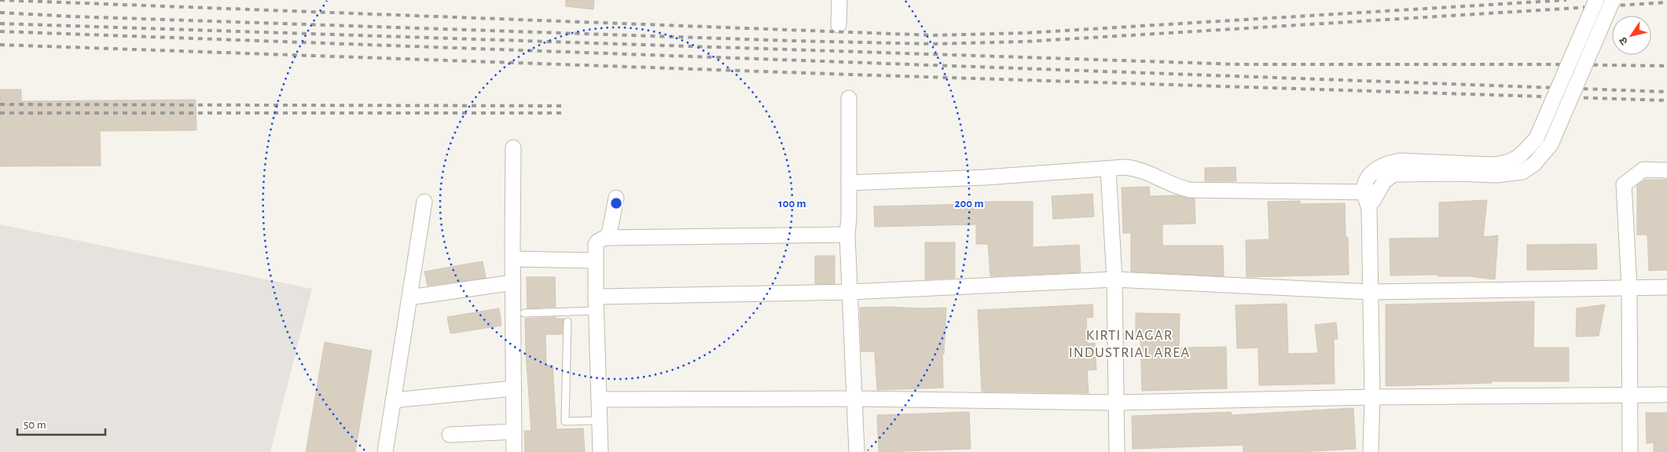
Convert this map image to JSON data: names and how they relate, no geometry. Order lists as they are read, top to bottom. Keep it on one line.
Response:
{"districts":["KIRTI NAGAR INDUSTRIAL AREA"],"scale_bar":"50 m","north":"bottom left","rings":["100 m","200 m"]}
